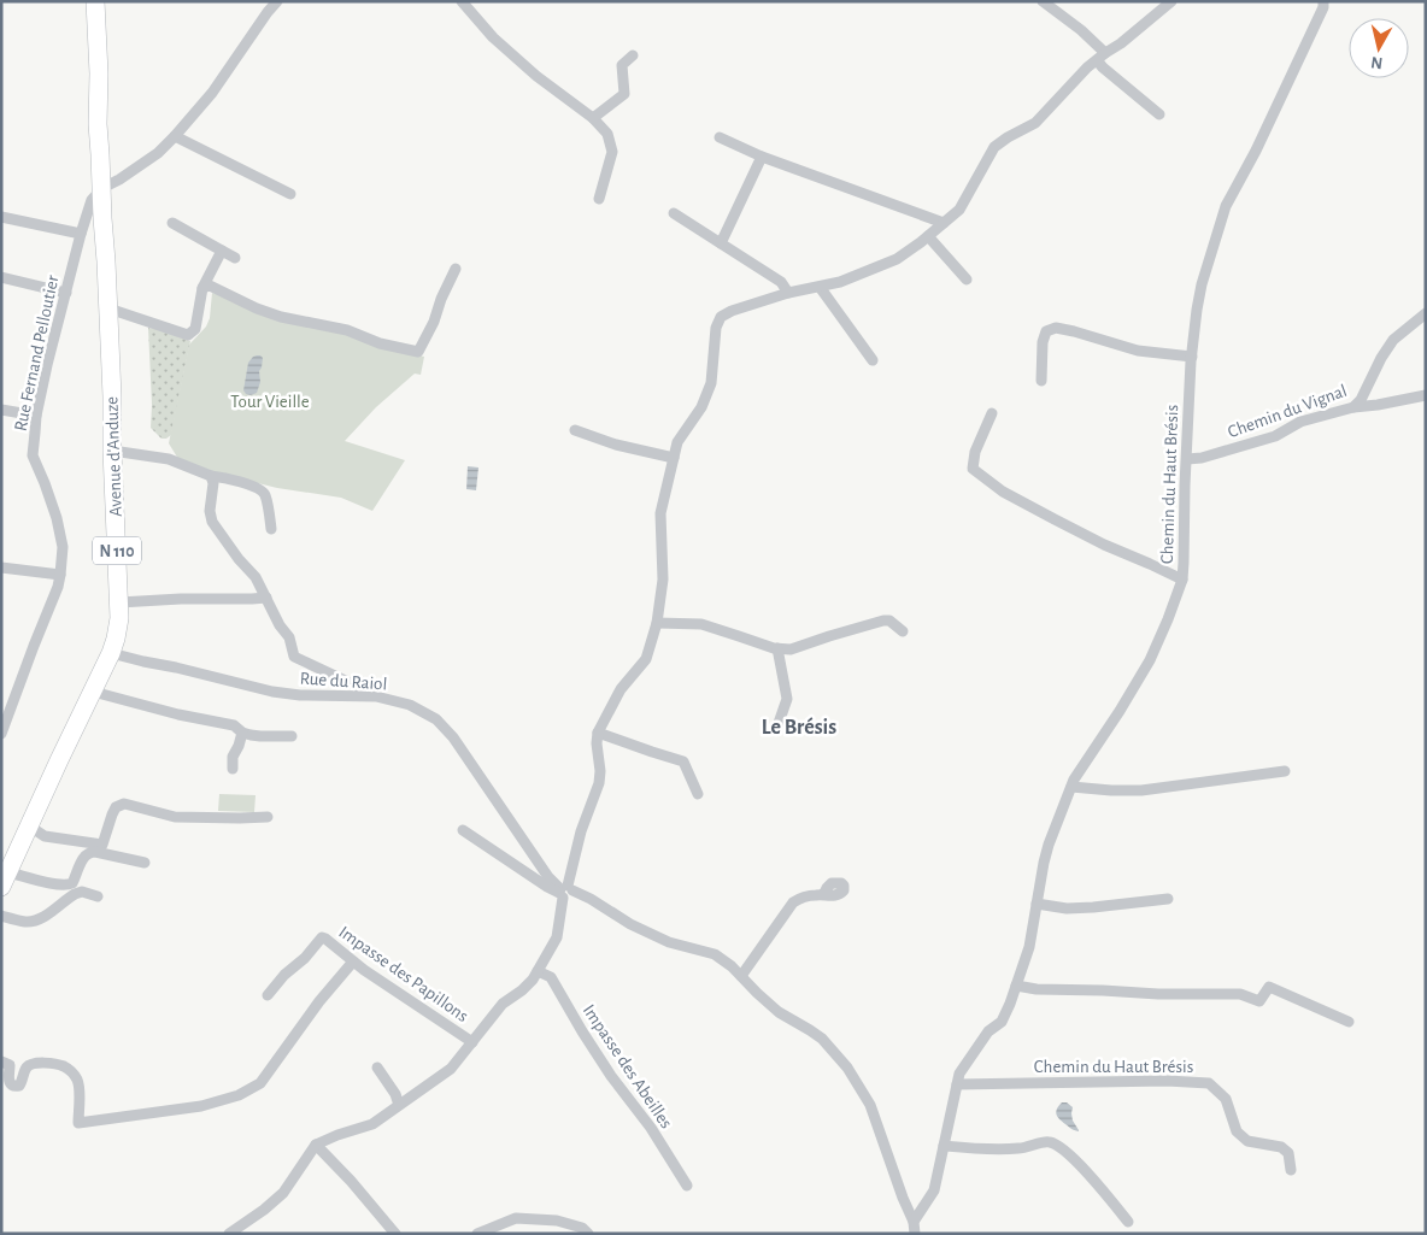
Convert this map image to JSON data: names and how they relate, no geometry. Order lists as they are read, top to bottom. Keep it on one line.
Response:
{"streets":{"main road":["Avenue d'Anduze","N 110"],"street":["Rue Fernand Pelloutier","Chemin du Vignal","Chemin du Haut Brésis","Rue du Raiol","Impasse des Papillons","Impasse des Abeilles"]},"crossings":[["Rue Fernand Pelloutier","Avenue d'Anduze"],["Chemin du Vignal","Chemin du Haut Brésis"],["Avenue d'Anduze","Rue du Raiol"]],"districts":["Le Brésis"],"parks":["Tour Vieille"],"north":"bottom"}
